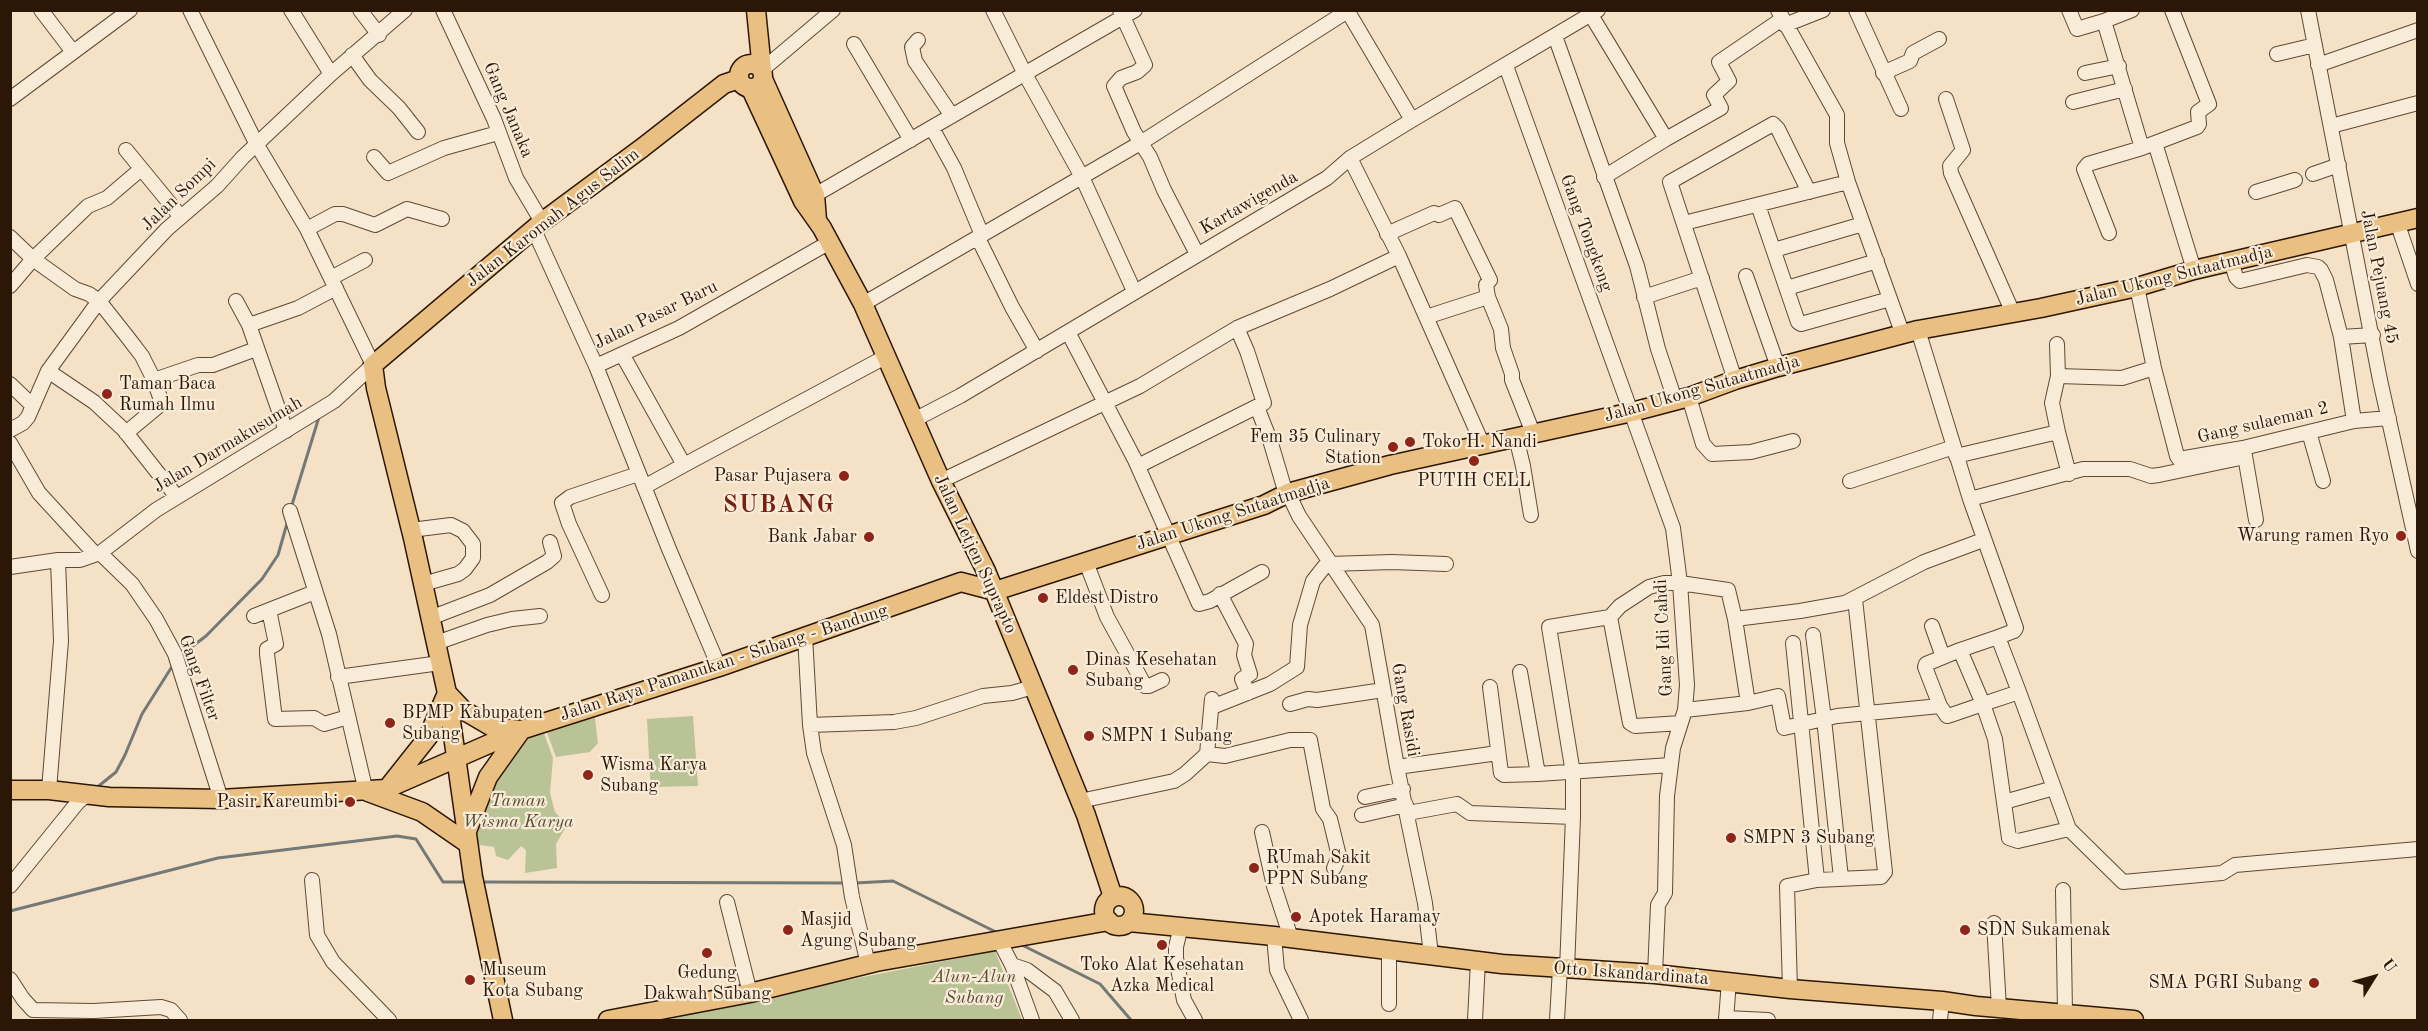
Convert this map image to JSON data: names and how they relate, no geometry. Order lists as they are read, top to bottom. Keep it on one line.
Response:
{"streets":{"main road":["Jalan Karomah Agus Salim","Jalan Ukong Sutaatmadja","Jalan Letjen Suprapto","Jalan Raya Pamanukan - Subang - Bandung","Otto Iskandardinata"],"street":["Gang Janaka","Jalan Sompi","Kartawigenda","Gang Tongkeng","Jalan Pejuang 45","Jalan Pasar Baru","Gang sulaeman 2","Jalan Darmakusumah","Gang Idi Cahdi","Gang Filter","Gang Rasidi"]},"crossings":[["Gang Janaka","Jalan Karomah Agus Salim"],["Gang Janaka","Jalan Pasar Baru"],["Kartawigenda","Gang Tongkeng"],["Kartawigenda","Jalan Letjen Suprapto"],["Jalan Karomah Agus Salim","Jalan Pasar Baru"],["Jalan Karomah Agus Salim","Jalan Darmakusumah"],["Jalan Karomah Agus Salim","Jalan Letjen Suprapto"],["Gang Tongkeng","Jalan Ukong Sutaatmadja"],["Gang Tongkeng","Gang Idi Cahdi"],["Jalan Ukong Sutaatmadja","Jalan Pejuang 45"],["Jalan Ukong Sutaatmadja","Gang sulaeman 2"],["Jalan Ukong Sutaatmadja","Jalan Letjen Suprapto"],["Jalan Ukong Sutaatmadja","Gang Idi Cahdi"],["Jalan Ukong Sutaatmadja","Gang Rasidi"],["Jalan Pejuang 45","Gang sulaeman 2"],["Jalan Pasar Baru","Jalan Letjen Suprapto"],["Jalan Darmakusumah","Gang Filter"],["Jalan Letjen Suprapto","Otto Iskandardinata"],["Gang Idi Cahdi","Otto Iskandardinata"],["Jalan Raya Pamanukan - Subang - Bandung","Gang Filter"],["Gang Rasidi","Otto Iskandardinata"]],"districts":["SUBANG"],"parks":["Taman Wisma Karya","Alun-Alun Subang"],"places":["Taman Baca Rumah Ilmu","Toko H. Nandi","Fem 35 Culinary Station","PUTIH CELL","Pasar Pujasera","Warung ramen Ryo","Bank Jabar","Eldest Distro","Dinas Kesehatan Subang","BPMP Kabupaten Subang","SMPN 1 Subang","Wisma Karya Subang","Pasir Kareumbi","SMPN 3 Subang","RUmah Sakit PPN Subang","Apotek Haramay","Masjid Agung Subang","SDN Sukamenak","Toko Alat Kesehatan Azka Medical","Gedung Dakwah Subang","Museum Kota Subang","SMA PGRI Subang"],"north":"top right"}
